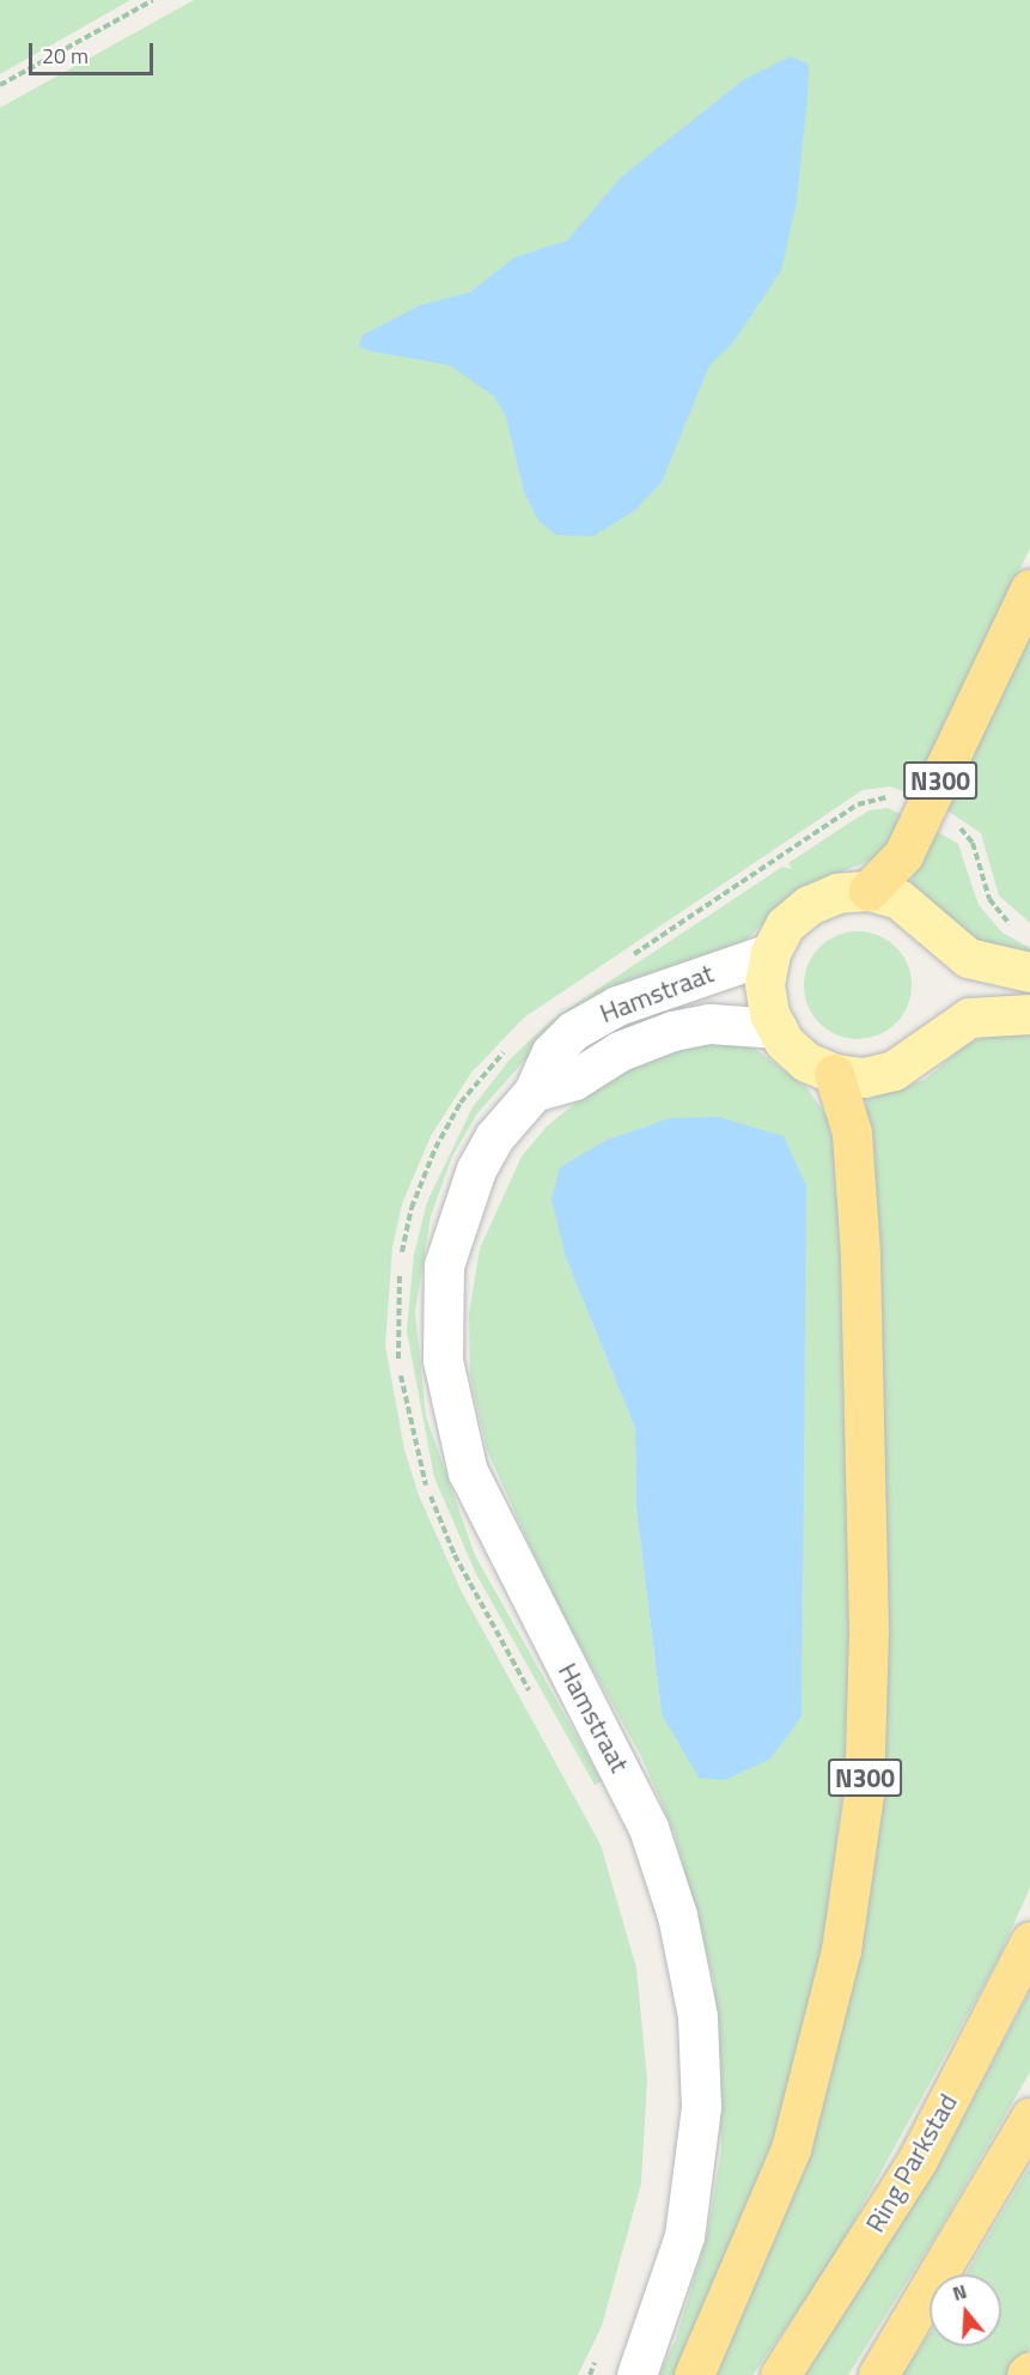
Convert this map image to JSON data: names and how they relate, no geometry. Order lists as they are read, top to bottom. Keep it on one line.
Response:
{"streets":{"highway":["N300","Ring Parkstad"],"street":["Hamstraat"]},"scale_bar":"20 m","north":"top"}
